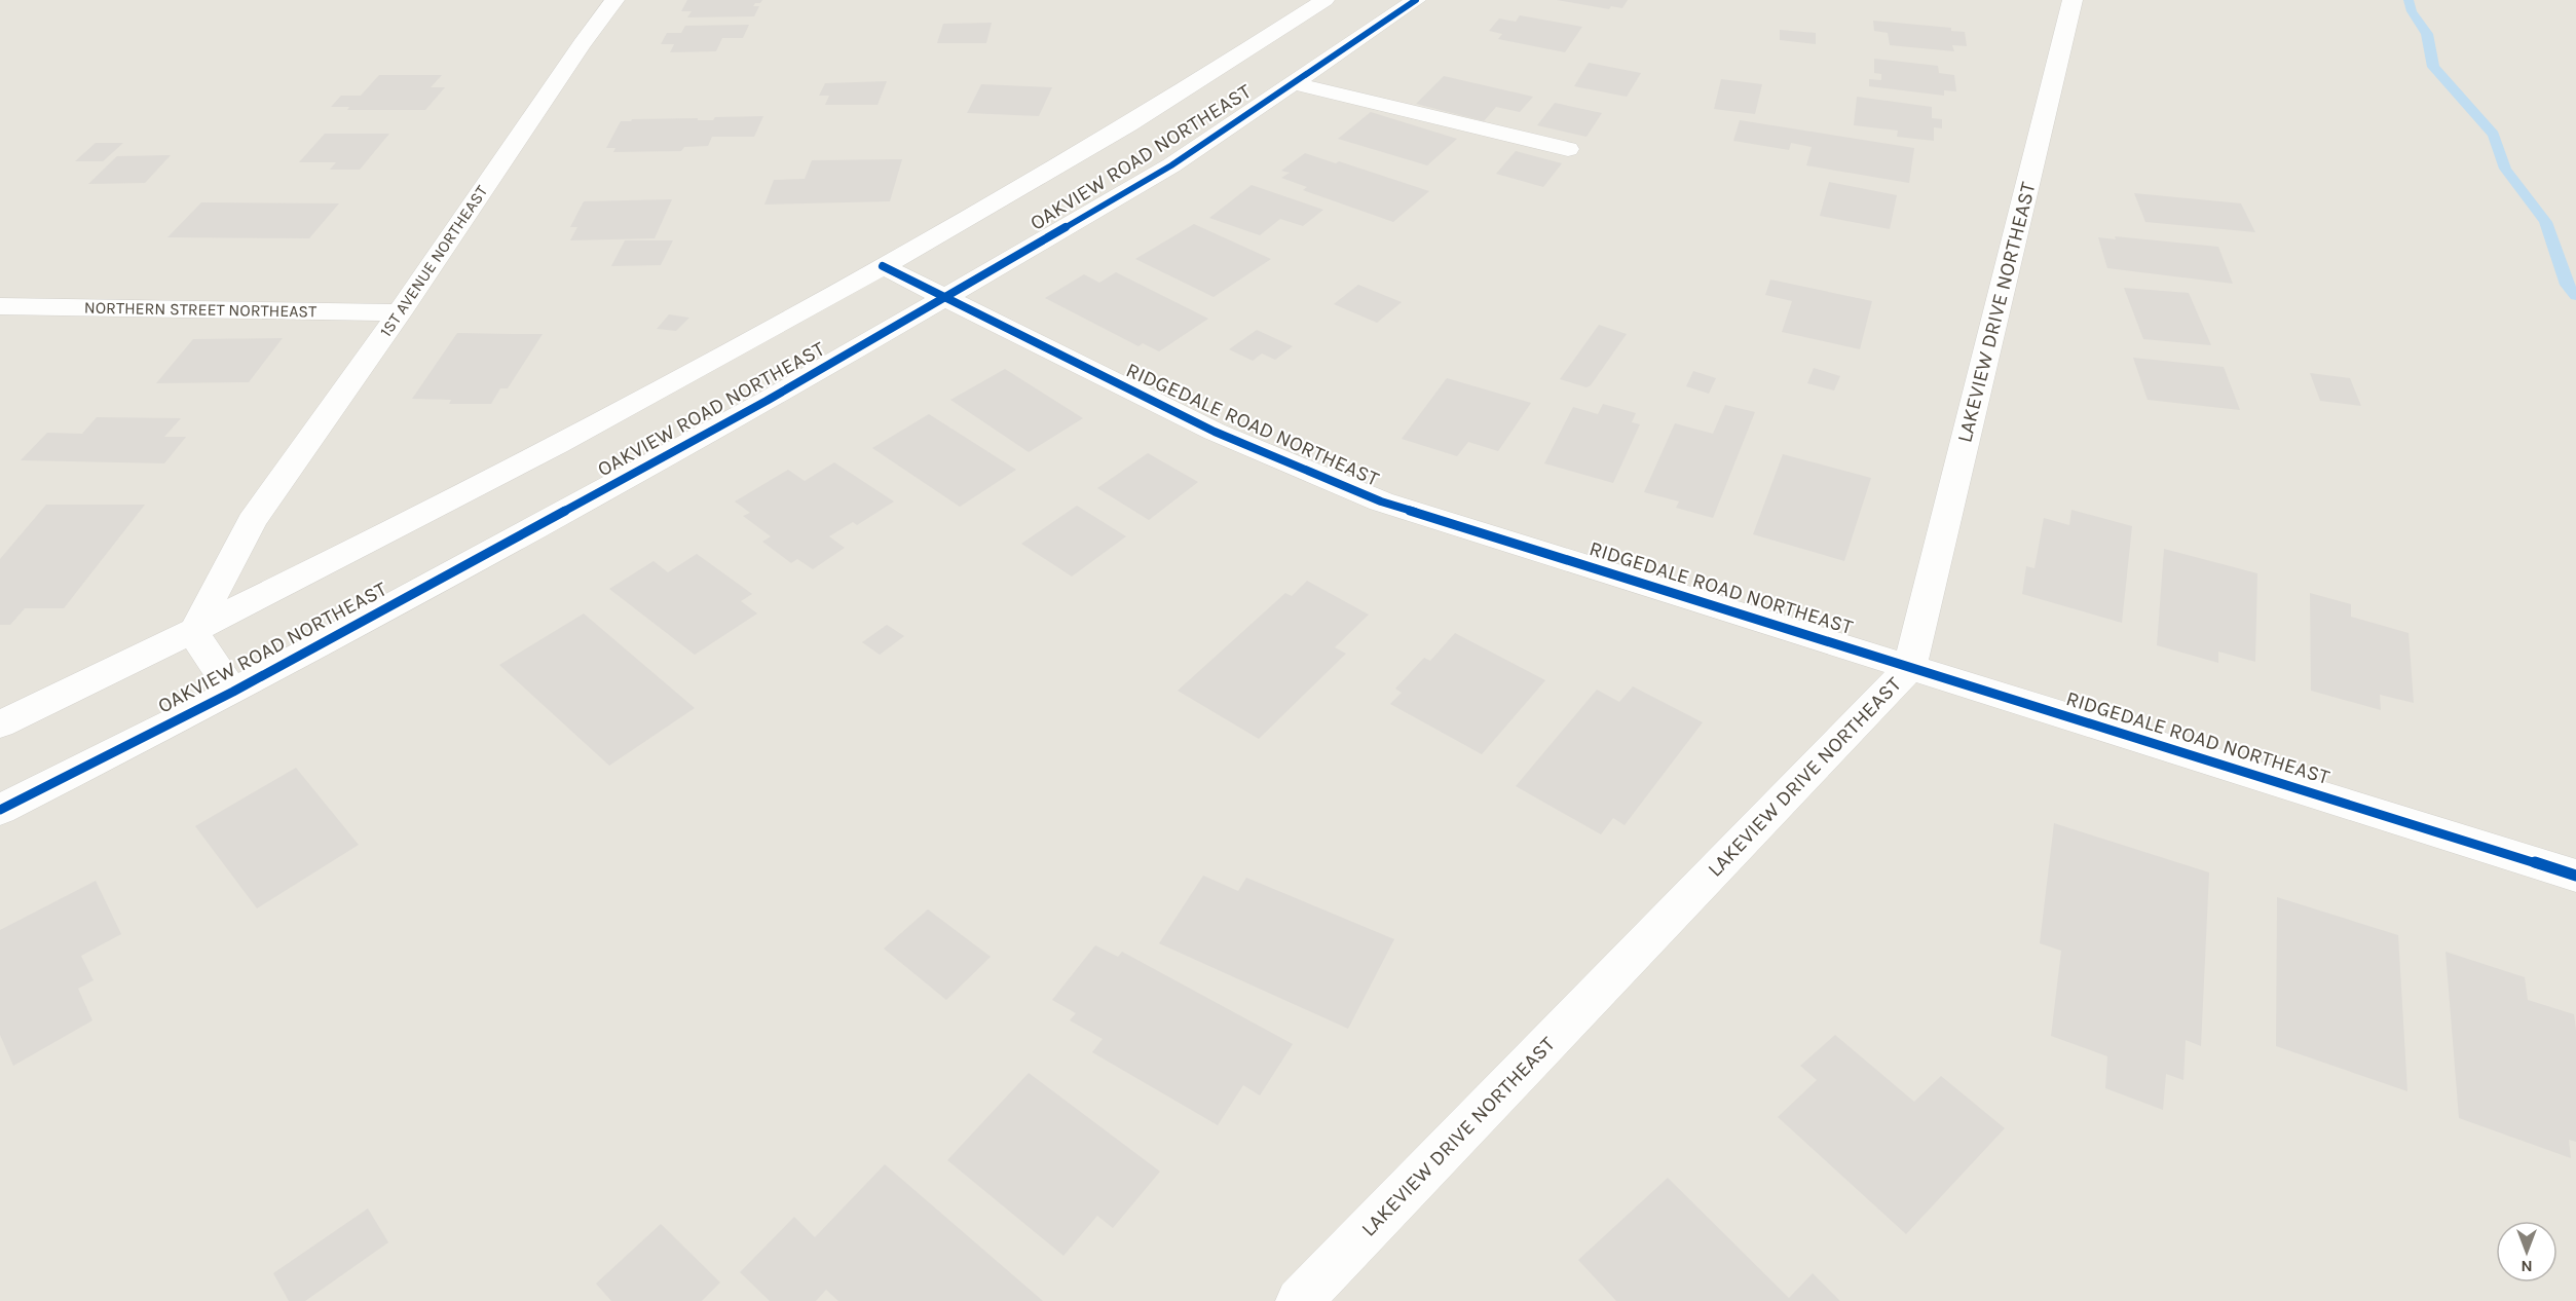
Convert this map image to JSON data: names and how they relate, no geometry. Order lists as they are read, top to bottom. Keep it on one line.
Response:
{"streets":{"street":["OAKVIEW ROAD NORTHEAST","1ST AVENUE NORTHEAST","NORTHERN STREET NORTHEAST","LAKEVIEW DRIVE NORTHEAST","RIDGEDALE ROAD NORTHEAST"]},"crossings":[["OAKVIEW ROAD NORTHEAST","1ST AVENUE NORTHEAST"],["OAKVIEW ROAD NORTHEAST","RIDGEDALE ROAD NORTHEAST"],["1ST AVENUE NORTHEAST","NORTHERN STREET NORTHEAST"],["LAKEVIEW DRIVE NORTHEAST","RIDGEDALE ROAD NORTHEAST"]],"north":"bottom"}
